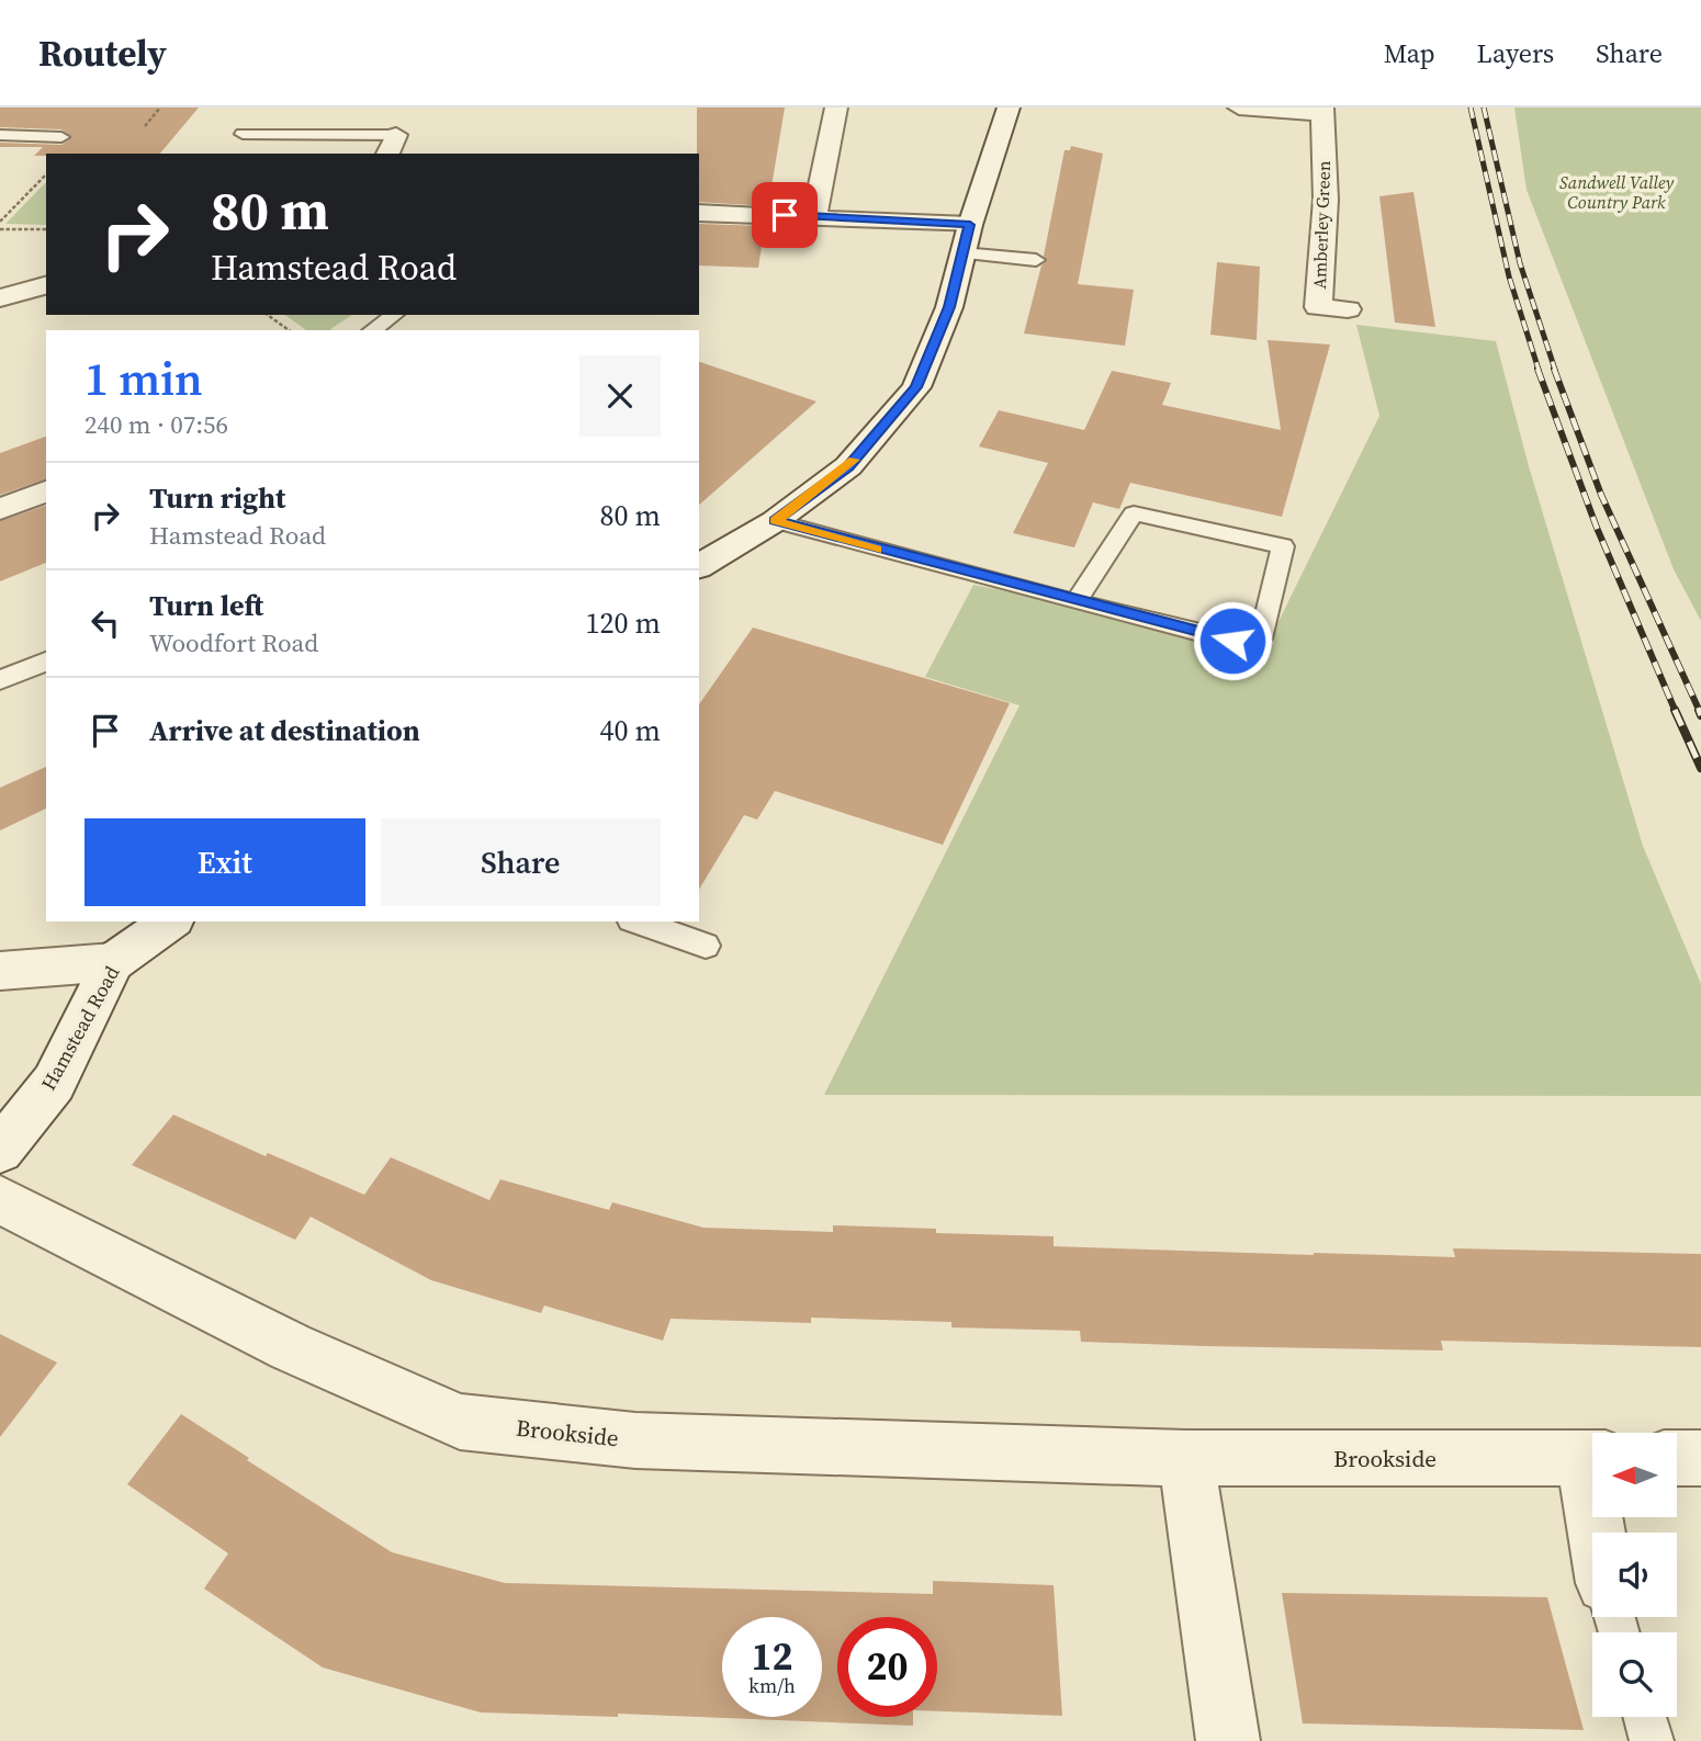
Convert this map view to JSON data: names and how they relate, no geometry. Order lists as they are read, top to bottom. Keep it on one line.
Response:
{"streets":{"street":["Amberley Green","Hamstead Road","Brookside"]},"parks":["Sandwell Valley Country Park"],"north":"left","page":{"header":"Routely","nav":["Map","Layers","Share"],"turn":["80 m","Hamstead Road"],"heading":["1 min","240 m · 07:56"],"list":[{"name":"Turn right","note":"Hamstead Road","value":"80 m"},{"name":"Turn left","note":"Woodfort Road","value":"120 m"},{"name":"Arrive at destination","value":"40 m"}],"buttons":["Exit","Share"],"speed":"12 km/h","limit":"20"}}
